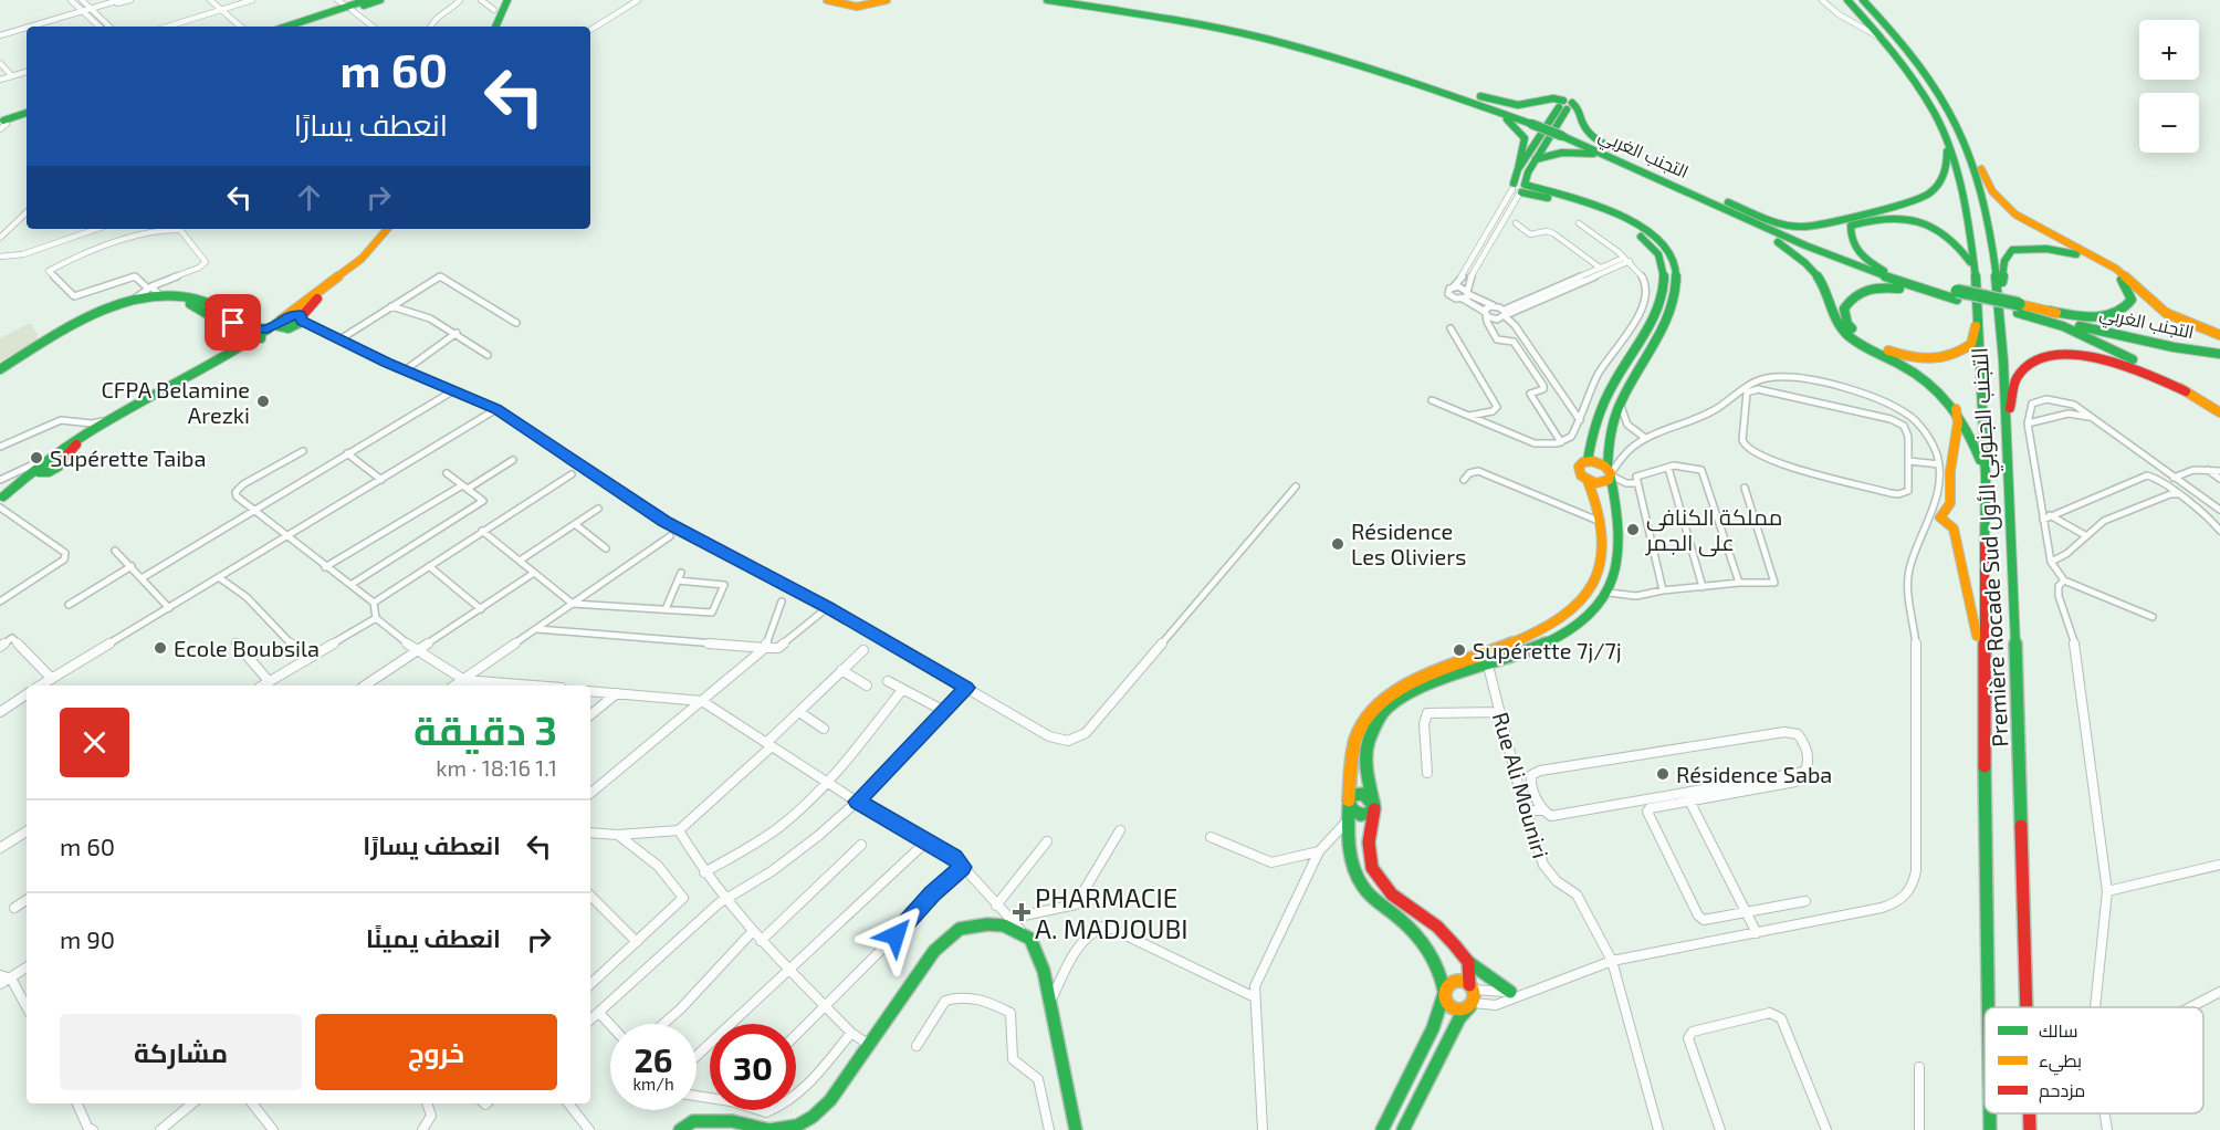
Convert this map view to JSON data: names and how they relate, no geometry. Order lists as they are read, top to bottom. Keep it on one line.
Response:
{"streets":{"main road":["التجنب الغربي","Première Rocade Sud التجنب الجنوبي الأول"],"street":["Rue Ali Mouniri"]},"places":{"other":["CFPA Belamine Arezki","Supérette Taiba","مملكة الكنافى على الجمر","Résidence Les Oliviers","Ecole Boubsila","Supérette 7j/7j","Résidence Saba"],"health":["PHARMACIE A. MADJOUBI"]},"legend":["سالك","بطيء","مزدحم"],"page":{"map_buttons":["+","−"],"turn":["60 m","انعطف يسارًا"],"heading":["3 دقيقة","1.1 km · 18:16"],"list":[{"name":"انعطف يسارًا","value":"60 m"},{"name":"انعطف يمينًا","value":"90 m"}],"buttons":["خروج","مشاركة"],"speed":"26 km/h","limit":"30"}}
